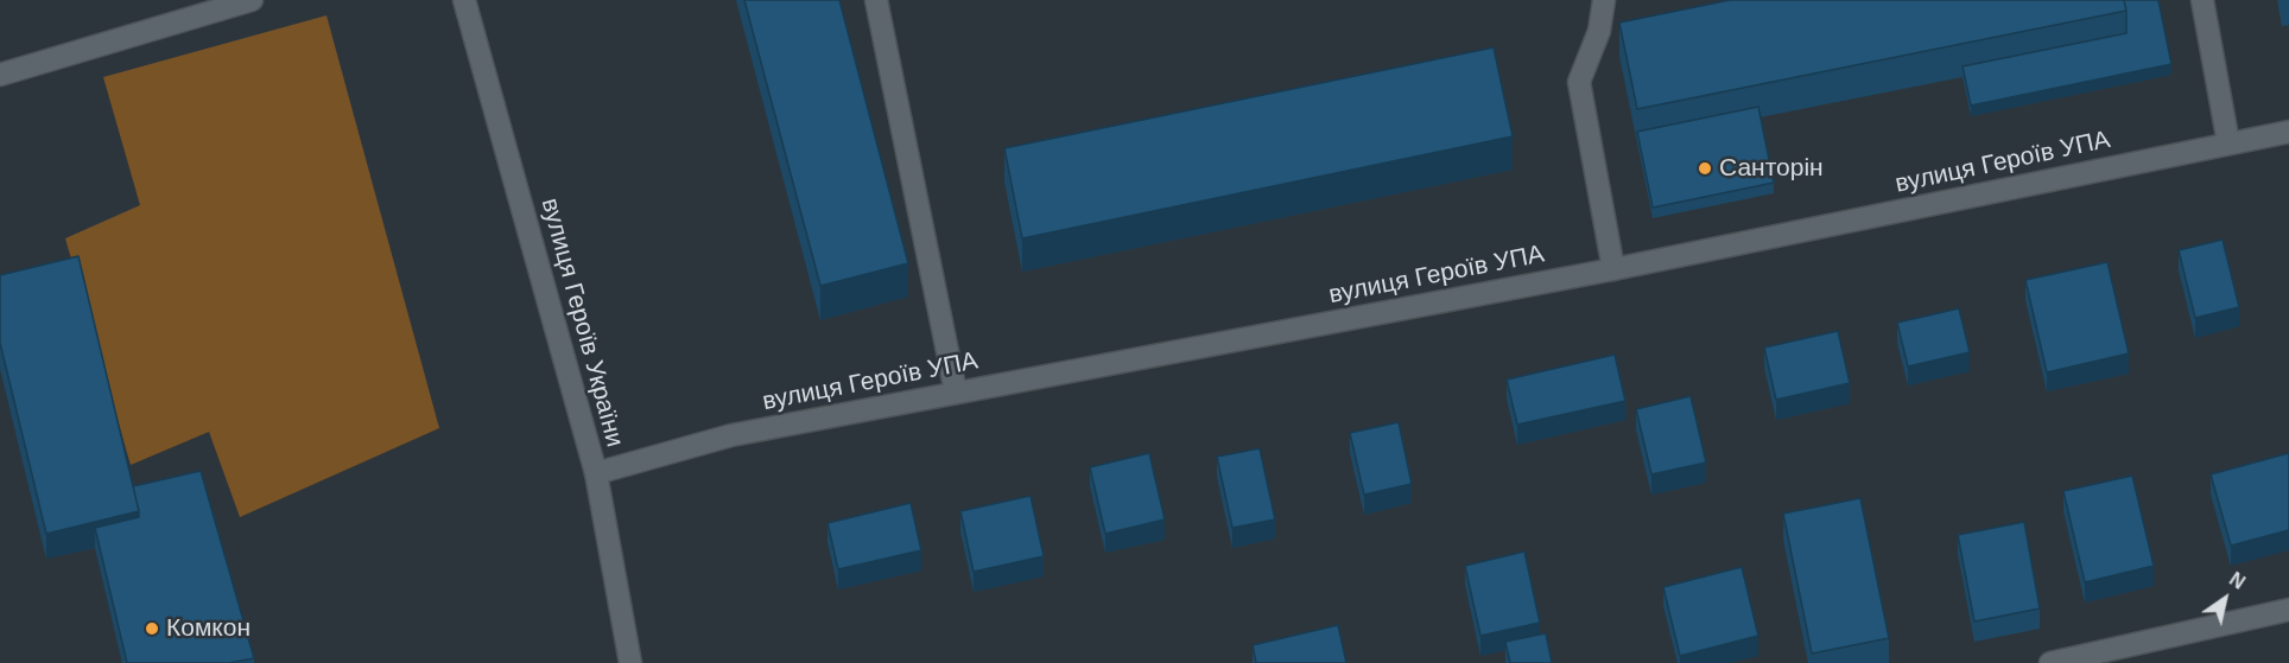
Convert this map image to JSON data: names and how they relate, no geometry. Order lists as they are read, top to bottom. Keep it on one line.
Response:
{"streets":{"street":["вулиця Героїв УПА","вулиця Героїв України"]},"crossings":[["вулиця Героїв УПА","вулиця Героїв України"]],"places":["Санторін","Комкон"],"north":"top right"}
